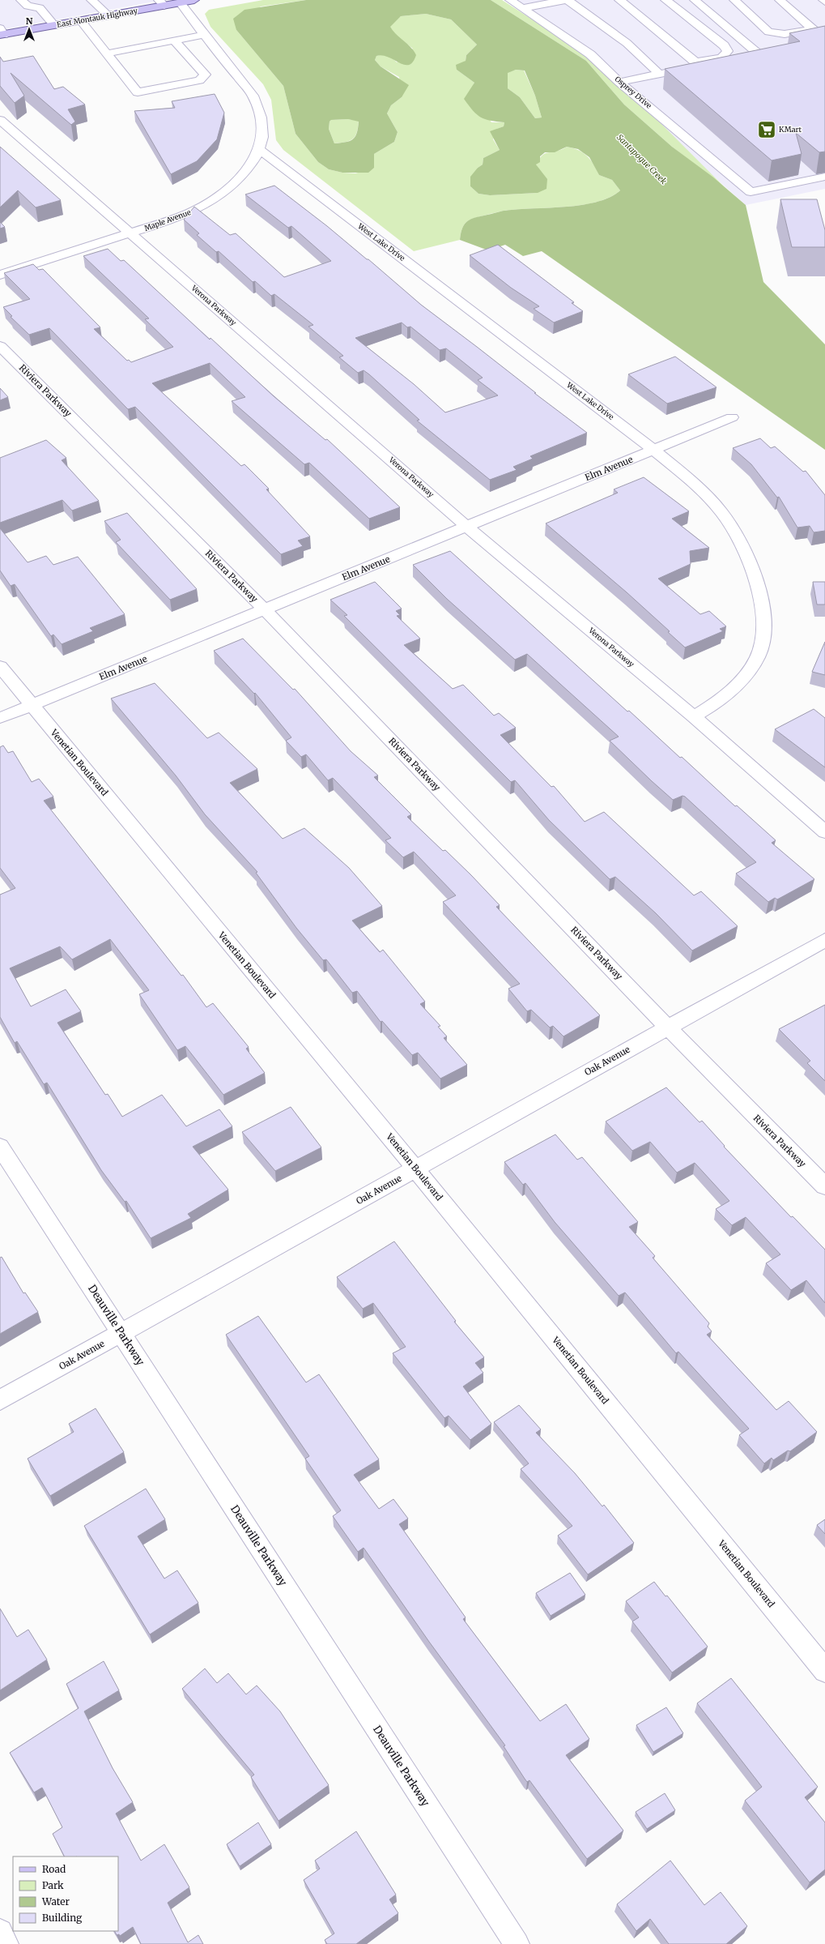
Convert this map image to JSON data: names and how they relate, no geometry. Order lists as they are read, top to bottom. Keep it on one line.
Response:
{"streets":{"main road":["East Montauk Highway"],"street":["Osprey Drive","Maple Avenue","West Lake Drive","Verona Parkway","Riviera Parkway","Elm Avenue","Venetian Boulevard","Oak Avenue","Deauville Parkway"]},"crossings":[["East Montauk Highway","Maple Avenue"],["Maple Avenue","West Lake Drive"],["Maple Avenue","Verona Parkway"],["West Lake Drive","Verona Parkway"],["West Lake Drive","Elm Avenue"],["Verona Parkway","Elm Avenue"],["Riviera Parkway","Elm Avenue"],["Riviera Parkway","Oak Avenue"],["Elm Avenue","Venetian Boulevard"],["Venetian Boulevard","Oak Avenue"],["Oak Avenue","Deauville Parkway"]],"water":["Santapogue Creek"],"places":{"supermarket":["KMart"]},"legend":["Road","Park","Water","Building"],"north":"top"}
